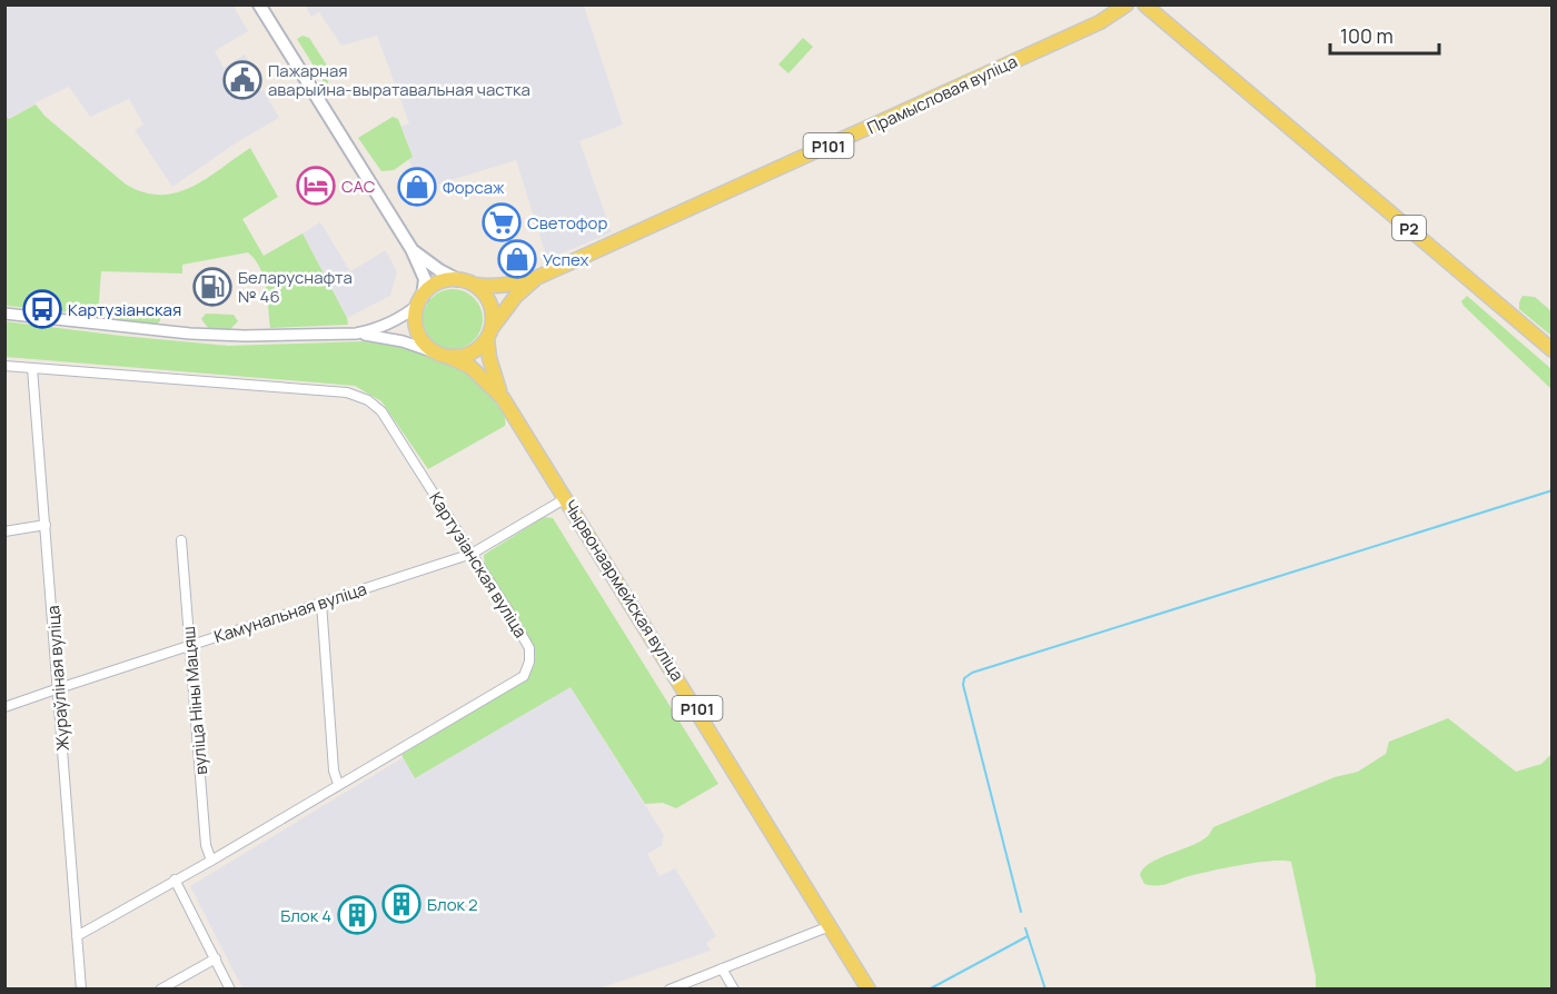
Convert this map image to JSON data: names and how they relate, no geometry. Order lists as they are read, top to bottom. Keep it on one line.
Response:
{"streets":{"main road":["Прамысловая вуліца","Р101","Р2","Чырвонаармейская вуліца"],"street":["Картузіанская вуліца","Камунальная вуліца","Жураўліная вуліца","вуліца Ніны Мацяш"]},"crossings":[["Прамысловая вуліца","Р101"],["Прамысловая вуліца","Чырвонаармейская вуліца"],["Р101","Чырвонаармейская вуліца"],["Картузіанская вуліца","Камунальная вуліца"],["Картузіанская вуліца","Жураўліная вуліца"],["Картузіанская вуліца","вуліца Ніны Мацяш"],["Чырвонаармейская вуліца","Камунальная вуліца"],["Камунальная вуліца","Жураўліная вуліца"],["Камунальная вуліца","вуліца Ніны Мацяш"]],"places":{"public building":["Пажарная аварыйна-выратавальная частка"],"hotel":["САС"],"shop":["Форсаж","Успех"],"supermarket":["Светофор"],"fuel station":["Беларуснафта № 46"],"bus stop":["Картузіанская"],"building":["Блок 2","Блок 4"]},"scale_bar":"100 m"}
